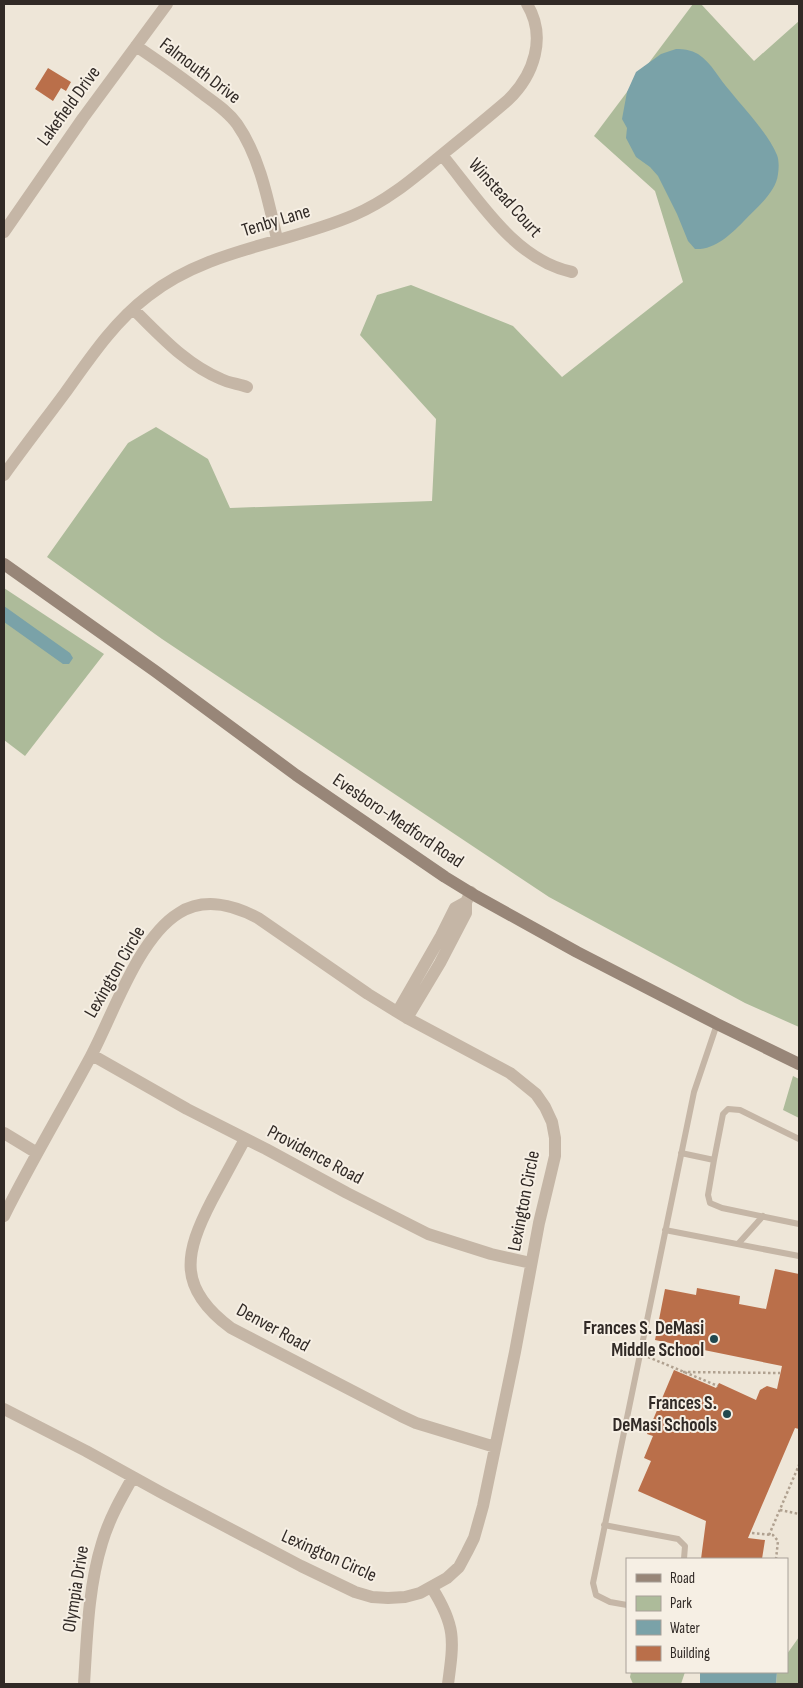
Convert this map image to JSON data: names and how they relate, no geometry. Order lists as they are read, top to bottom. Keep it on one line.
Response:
{"streets":{"street":["Falmouth Drive","Lakefield Drive","Winstead Court","Tenby Lane","Evesboro-Medford Road","Lexington Circle","Providence Road","Denver Road","Olympia Drive"]},"crossings":[["Falmouth Drive","Lakefield Drive"],["Falmouth Drive","Tenby Lane"],["Winstead Court","Tenby Lane"],["Lexington Circle","Providence Road"],["Lexington Circle","Denver Road"],["Lexington Circle","Olympia Drive"],["Providence Road","Denver Road"]],"places":["Frances S. DeMasi Middle School","Frances S. DeMasi Schools"],"legend":["Road","Park","Water","Building"]}
